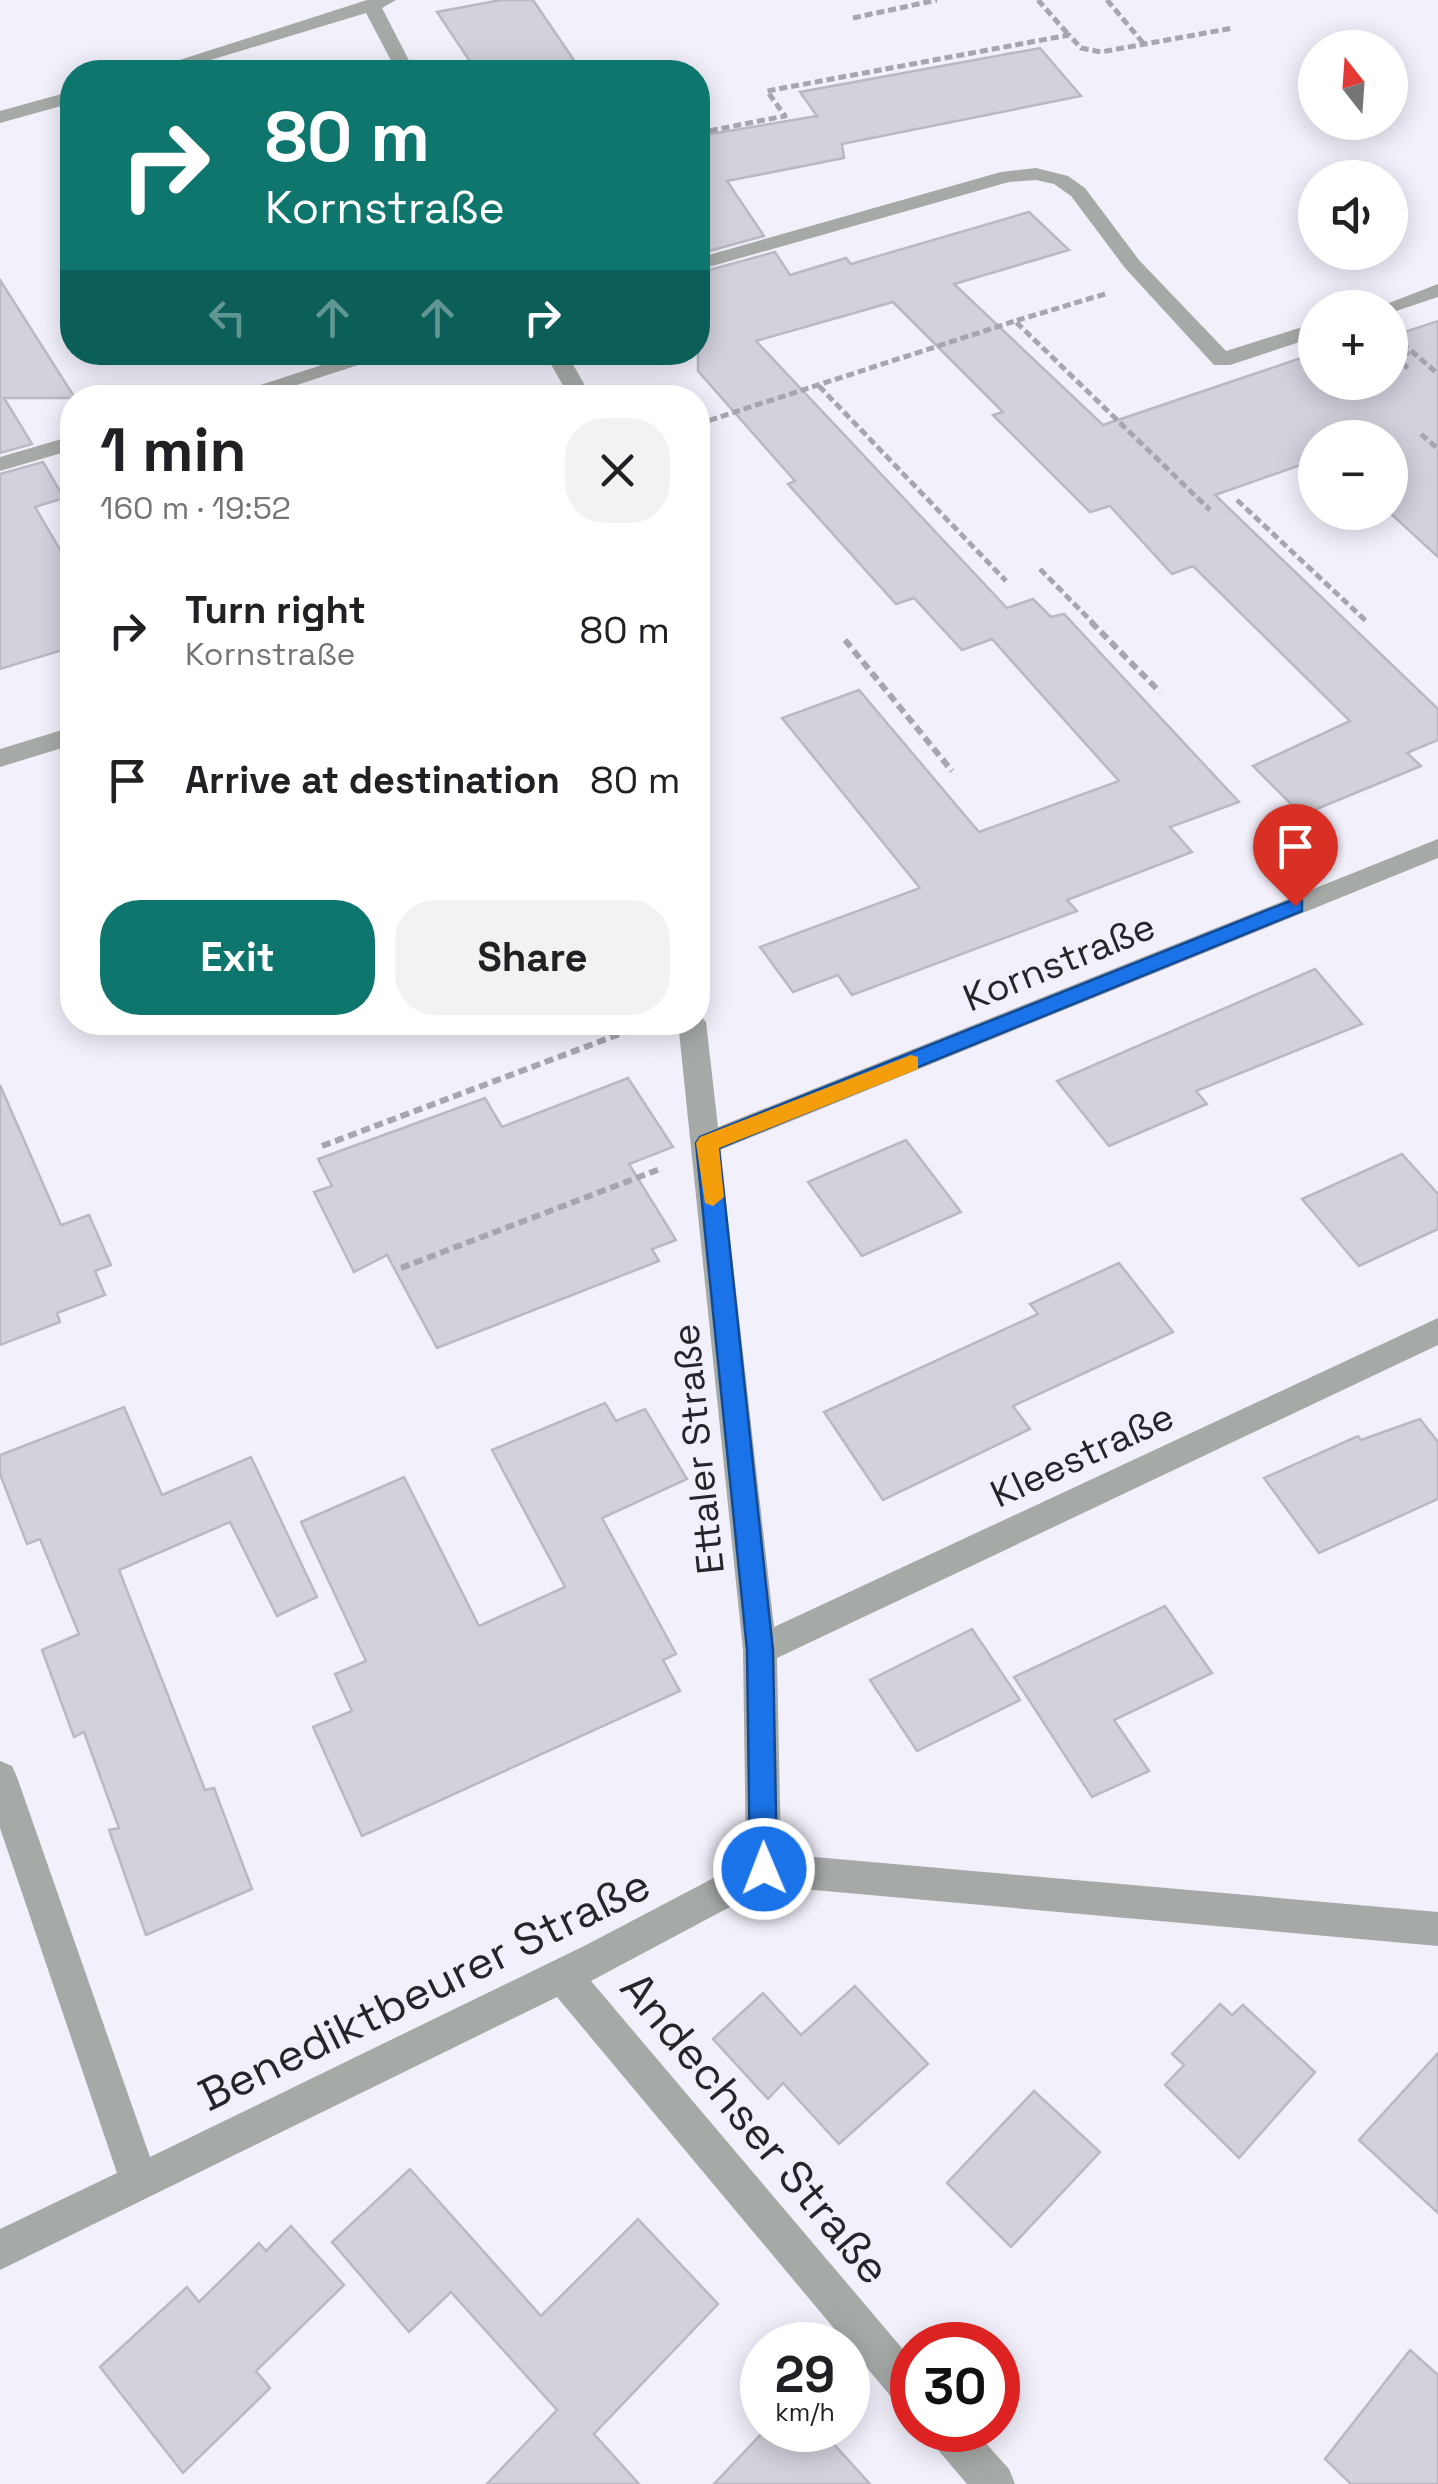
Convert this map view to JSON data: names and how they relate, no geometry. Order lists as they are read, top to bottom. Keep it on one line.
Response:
{"streets":{"street":["Kornstraße","Ettaler Straße","Kleestraße","Benediktbeurer Straße","Andechser Straße"]},"crossings":[["Kornstraße","Ettaler Straße"],["Ettaler Straße","Kleestraße"],["Ettaler Straße","Benediktbeurer Straße"],["Benediktbeurer Straße","Andechser Straße"]],"north":"top","page":{"map_buttons":["+","−"],"turn":["80 m","Kornstraße"],"heading":["1 min","160 m · 19:52"],"list":[{"name":"Turn right","note":"Kornstraße","value":"80 m"},{"name":"Arrive at destination","value":"80 m"}],"buttons":["Exit","Share"],"speed":"29 km/h","limit":"30"}}
